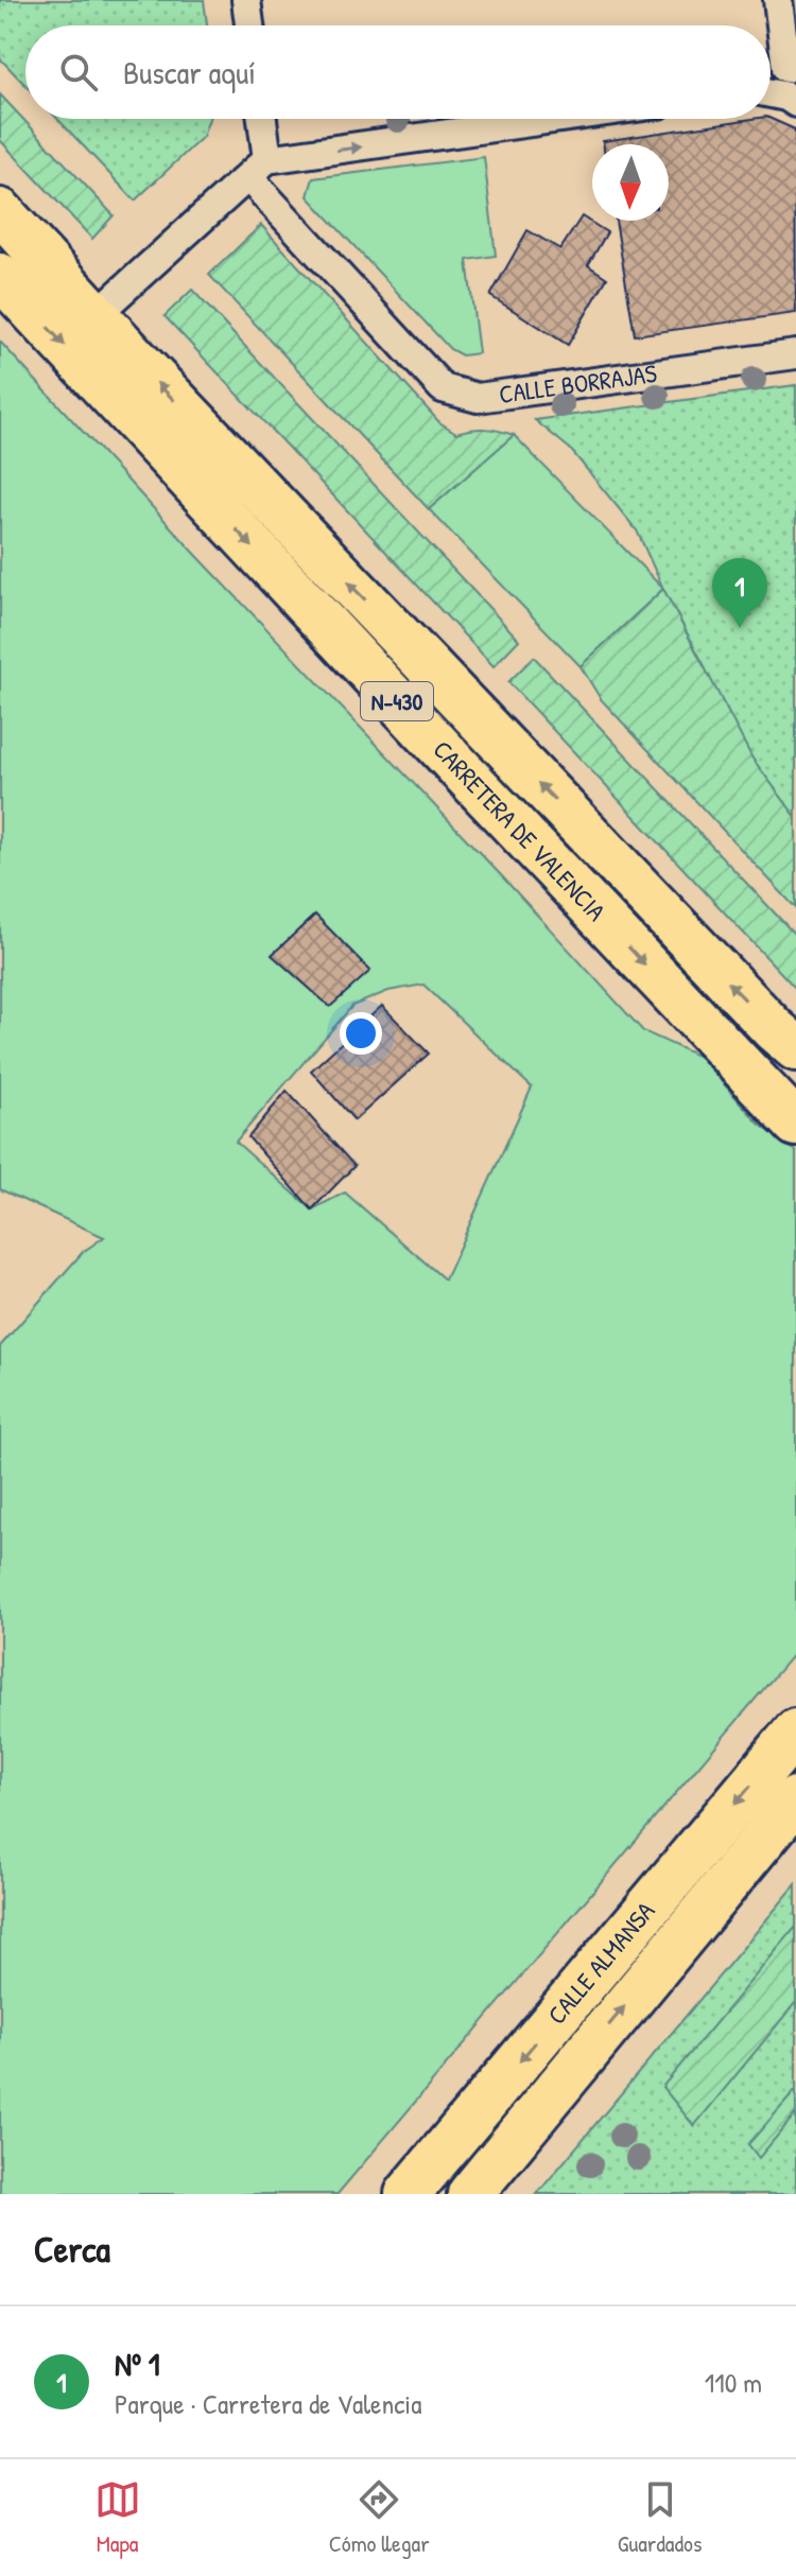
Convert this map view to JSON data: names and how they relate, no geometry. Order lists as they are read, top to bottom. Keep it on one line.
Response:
{"streets":{"main road":["N-430","CARRETERA DE VALENCIA","CALLE ALMANSA"],"street":["CALLE BORRAJAS"]},"north":"bottom","page":{"search":"Buscar aquí","pins":"1","heading":"Cerca","list":[{"mark":"1","name":"Nº 1","note":"Parque · Carretera de Valencia","value":"110 m"}],"nav":["Mapa","Cómo llegar","Guardados"]}}
